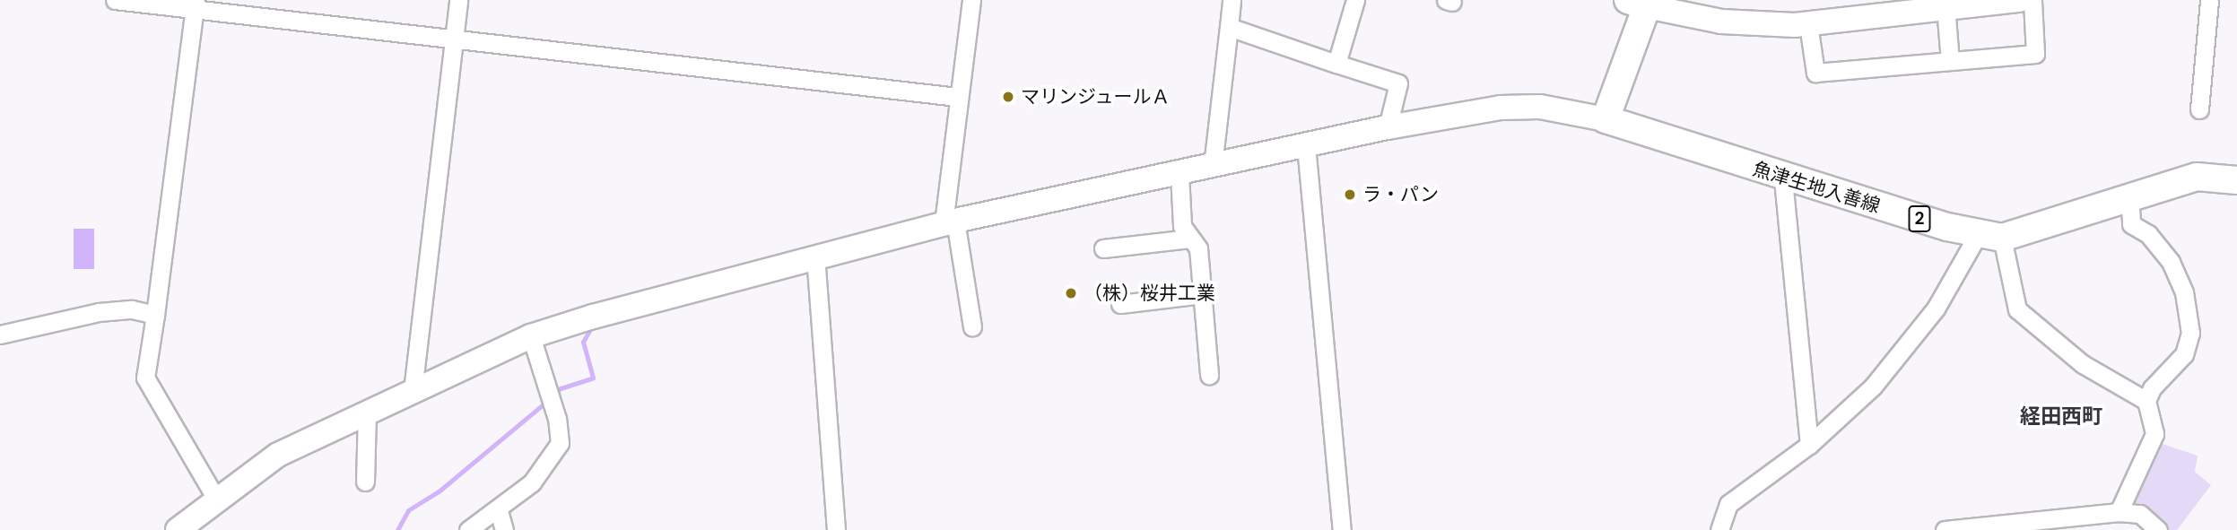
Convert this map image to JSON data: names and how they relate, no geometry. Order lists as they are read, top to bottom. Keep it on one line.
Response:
{"streets":{"main road":["魚津生地入善線","2"]},"districts":["経田西町"],"places":["マリンジュールＡ","ラ・パン","（株）桜井工業"]}
